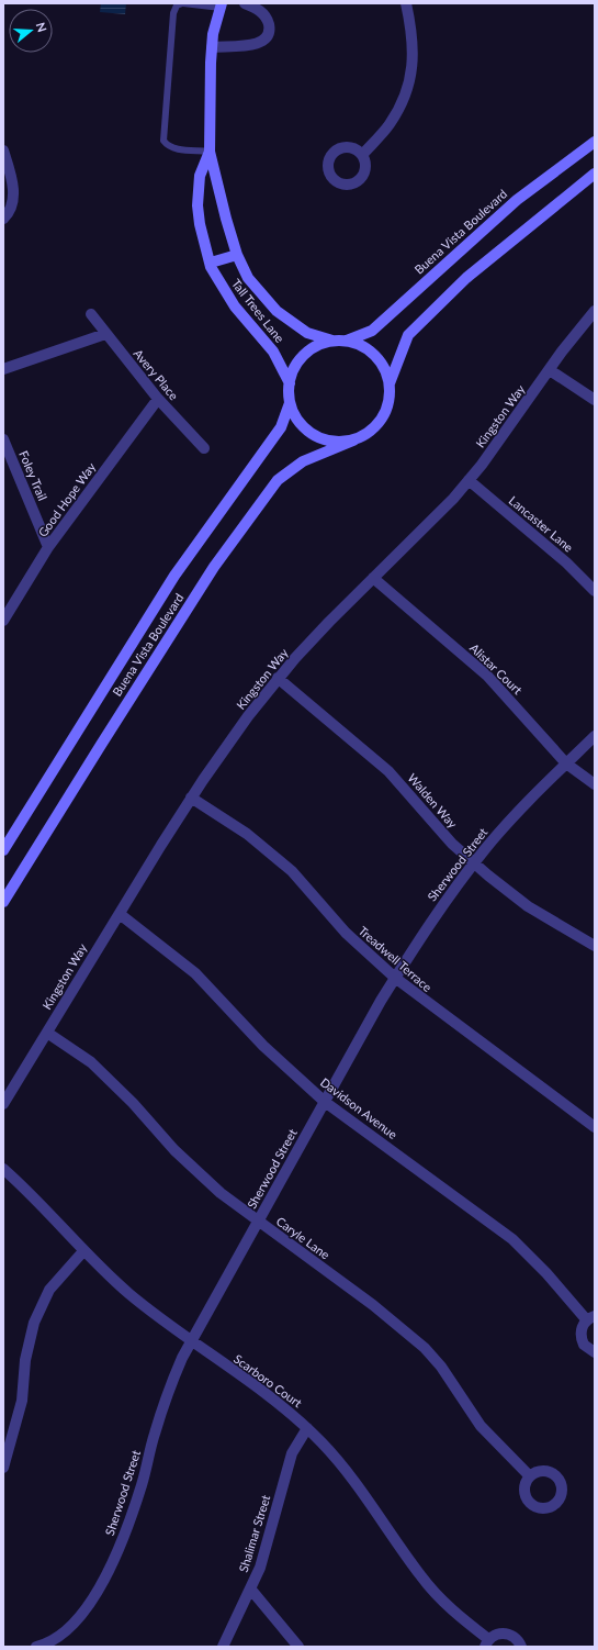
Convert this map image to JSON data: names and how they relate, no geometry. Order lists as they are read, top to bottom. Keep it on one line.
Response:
{"streets":{"main road":["Buena Vista Boulevard","Tall Trees Lane"],"street":["Avery Place","Kingston Way","Foley Trail","Good Hope Way","Lancaster Lane","Alistar Court","Walden Way","Sherwood Street","Treadwell Terrace","Davidson Avenue","Caryle Lane","Scarboro Court","Shalimar Street"]},"crossings":[["Buena Vista Boulevard","Tall Trees Lane"],["Avery Place","Good Hope Way"],["Kingston Way","Lancaster Lane"],["Kingston Way","Alistar Court"],["Kingston Way","Walden Way"],["Kingston Way","Treadwell Terrace"],["Kingston Way","Davidson Avenue"],["Kingston Way","Caryle Lane"],["Foley Trail","Good Hope Way"],["Alistar Court","Sherwood Street"],["Walden Way","Sherwood Street"],["Sherwood Street","Treadwell Terrace"],["Sherwood Street","Davidson Avenue"],["Sherwood Street","Caryle Lane"],["Sherwood Street","Scarboro Court"],["Scarboro Court","Shalimar Street"]],"north":"right"}
